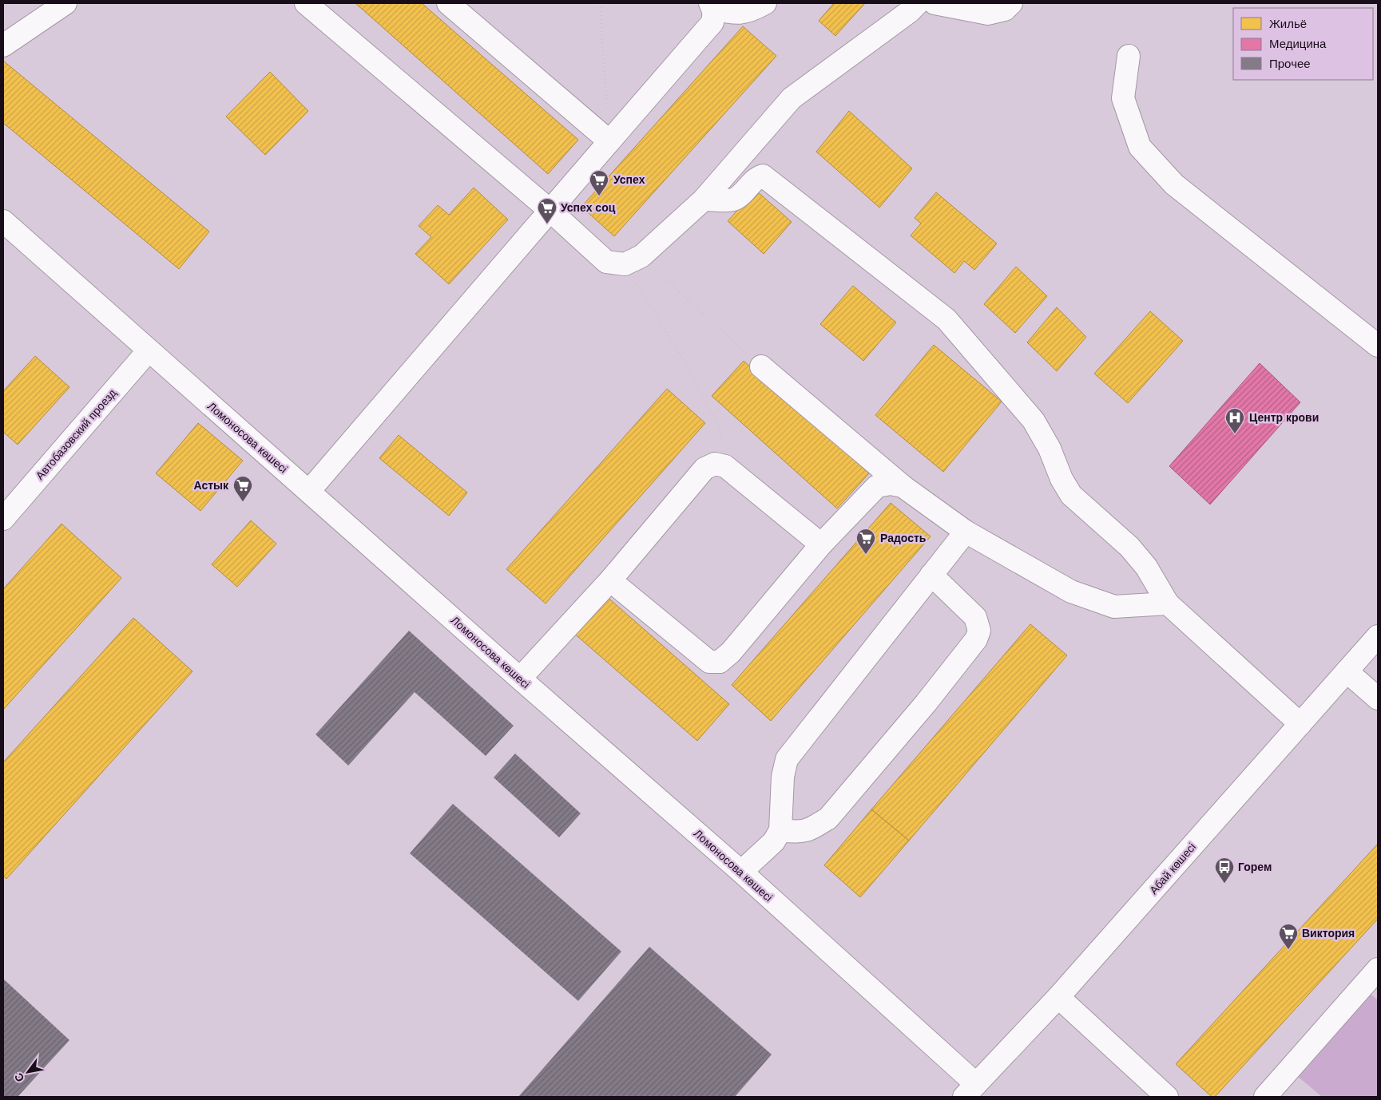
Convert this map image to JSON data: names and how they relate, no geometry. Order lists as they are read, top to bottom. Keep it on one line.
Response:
{"streets":{"street":["Автобазовский проезд","Ломоносова көшесі","Абай көшесі"]},"crossings":[["Автобазовский проезд","Ломоносова көшесі"],["Ломоносова көшесі","Абай көшесі"]],"places":{"supermarket":["Успех","Успех соц","Астык","Радость","Виктория"],"hospital":["Центр крови"],"bus stop":["Горем"]},"legend":["Жильё","Медицина","Прочее"],"north":"bottom left"}
